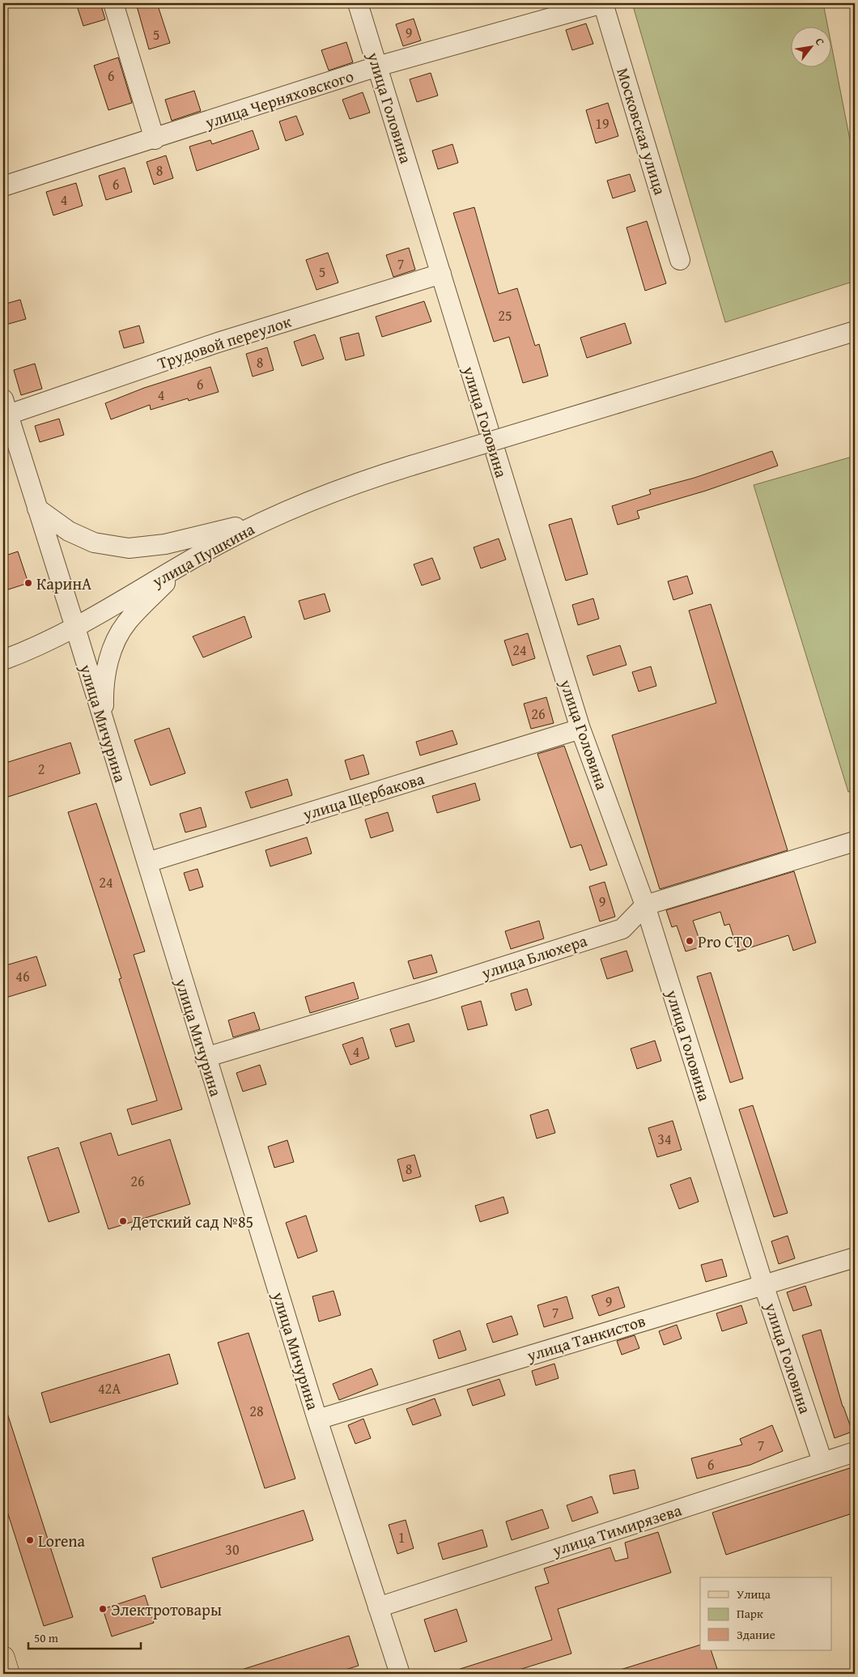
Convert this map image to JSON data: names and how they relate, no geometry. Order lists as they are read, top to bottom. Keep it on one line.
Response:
{"streets":{"street":["улица Черняховского","улица Головина","Московская улица","Трудовой переулок","улица Пушкина","улица Мичурина","улица Щербакова","улица Блюхера","улица Танкистов","улица Тимирязева"]},"crossings":[["улица Черняховского","улица Головина"],["улица Черняховского","Московская улица"],["улица Головина","Трудовой переулок"],["улица Головина","улица Щербакова"],["улица Головина","улица Блюхера"],["улица Головина","улица Танкистов"],["улица Головина","улица Тимирязева"],["Трудовой переулок","улица Мичурина"],["улица Пушкина","улица Мичурина"],["улица Мичурина","улица Щербакова"],["улица Мичурина","улица Блюхера"],["улица Мичурина","улица Танкистов"],["улица Мичурина","улица Тимирязева"]],"places":["КаринА","Pro СТО","Детский сад №85","Lorena","Электротовары"],"house_numbers":["9","5","6","19","8","6","4","7","5","25","8","6","4","24","26","2","24","9","46","4","34","8","26","9","7","42А","28","7","6","1","30"],"legend":["Улица","Парк","Здание"],"scale_bar":"50 m","north":"top right"}
